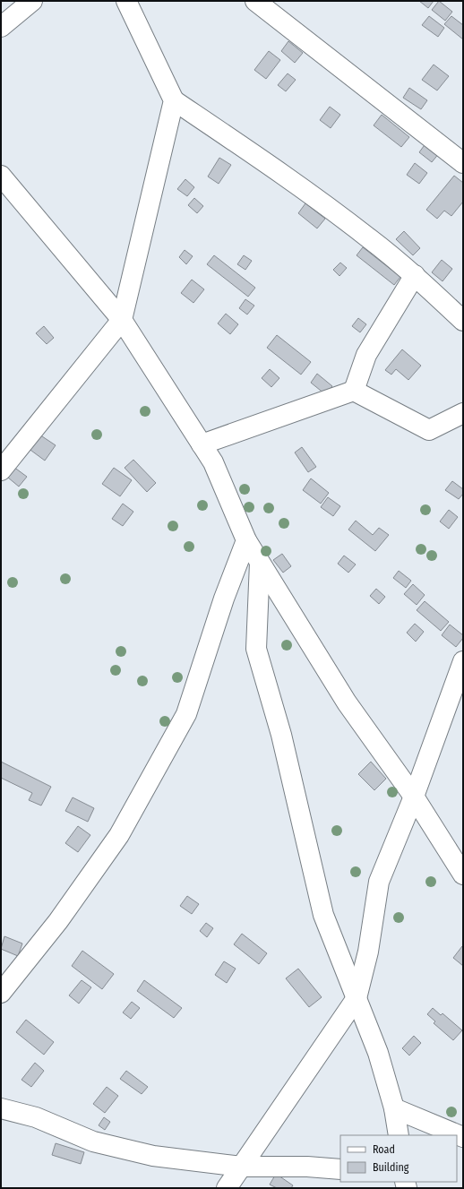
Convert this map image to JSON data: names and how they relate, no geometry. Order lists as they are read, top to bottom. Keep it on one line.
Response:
{"legend":["Road","Building"]}
